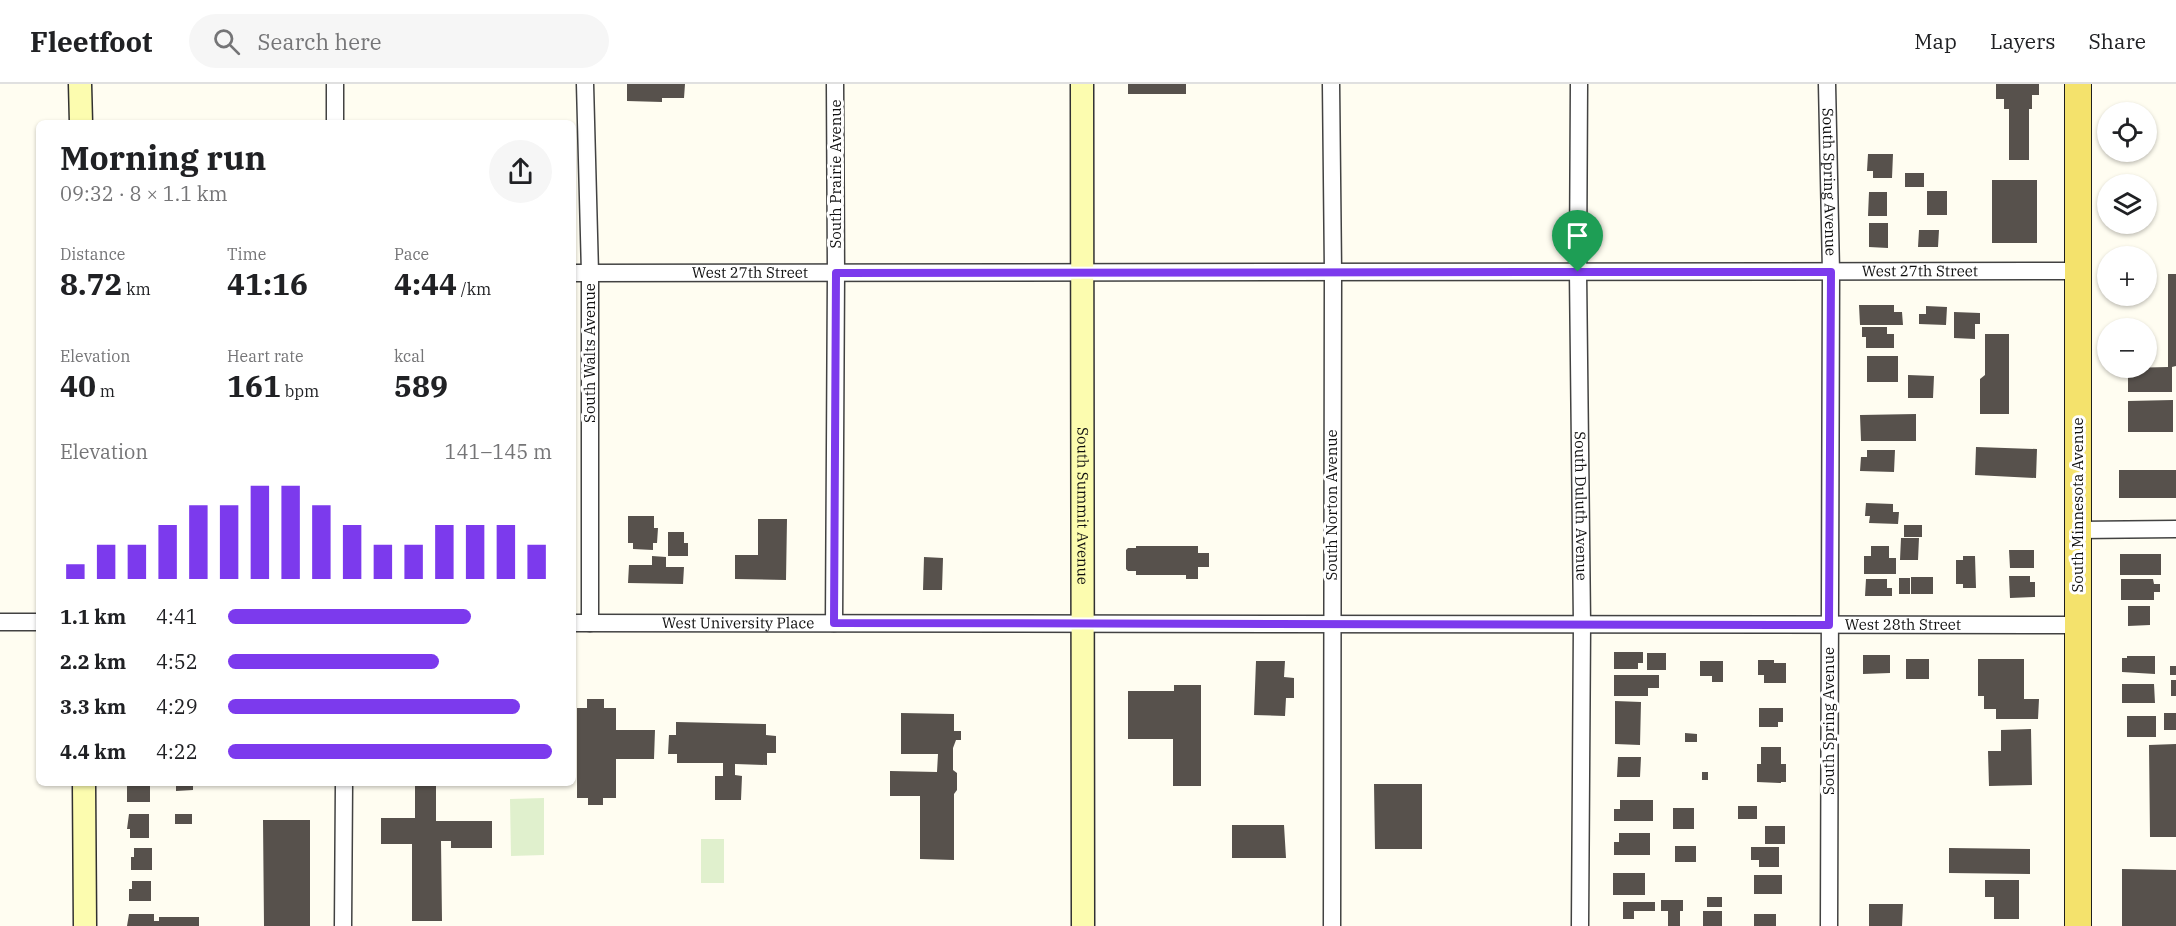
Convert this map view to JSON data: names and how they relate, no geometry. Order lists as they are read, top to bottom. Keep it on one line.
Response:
{"streets":{"main road":["South Minnesota Avenue"],"street":["South Prairie Avenue","South Spring Avenue","West 27th Street","South Walts Avenue","South Summit Avenue","South Norton Avenue","South Duluth Avenue","West University Place","West 28th Street"]},"crossings":[["South Prairie Avenue","West 27th Street"],["South Prairie Avenue","West University Place"],["South Spring Avenue","West 27th Street"],["South Spring Avenue","West 28th Street"],["West 27th Street","South Walts Avenue"],["West 27th Street","South Summit Avenue"],["West 27th Street","South Norton Avenue"],["West 27th Street","South Duluth Avenue"],["West 27th Street","South Minnesota Avenue"],["South Walts Avenue","West University Place"],["South Summit Avenue","West University Place"],["South Summit Avenue","West 28th Street"],["South Norton Avenue","West 28th Street"],["South Duluth Avenue","West 28th Street"],["South Minnesota Avenue","West 28th Street"],["West University Place","West 28th Street"]],"page":{"header":"Fleetfoot","search":"Search here","nav":["Map","Layers","Share"],"map_buttons":["+","−"],"heading":["Morning run","09:32 · 8 × 1.1 km"],"stats":[["Distance","8.72 km"],["Time","41:16"],["Pace","4:44 /km"],["Elevation","40 m"],["Heart rate","161 bpm"],["kcal","589"]],"chart":["Elevation","141–145 m"],"list":[{"name":"1.1 km","note":"4:41"},{"name":"2.2 km","note":"4:52"},{"name":"3.3 km","note":"4:29"},{"name":"4.4 km","note":"4:22"}]}}
